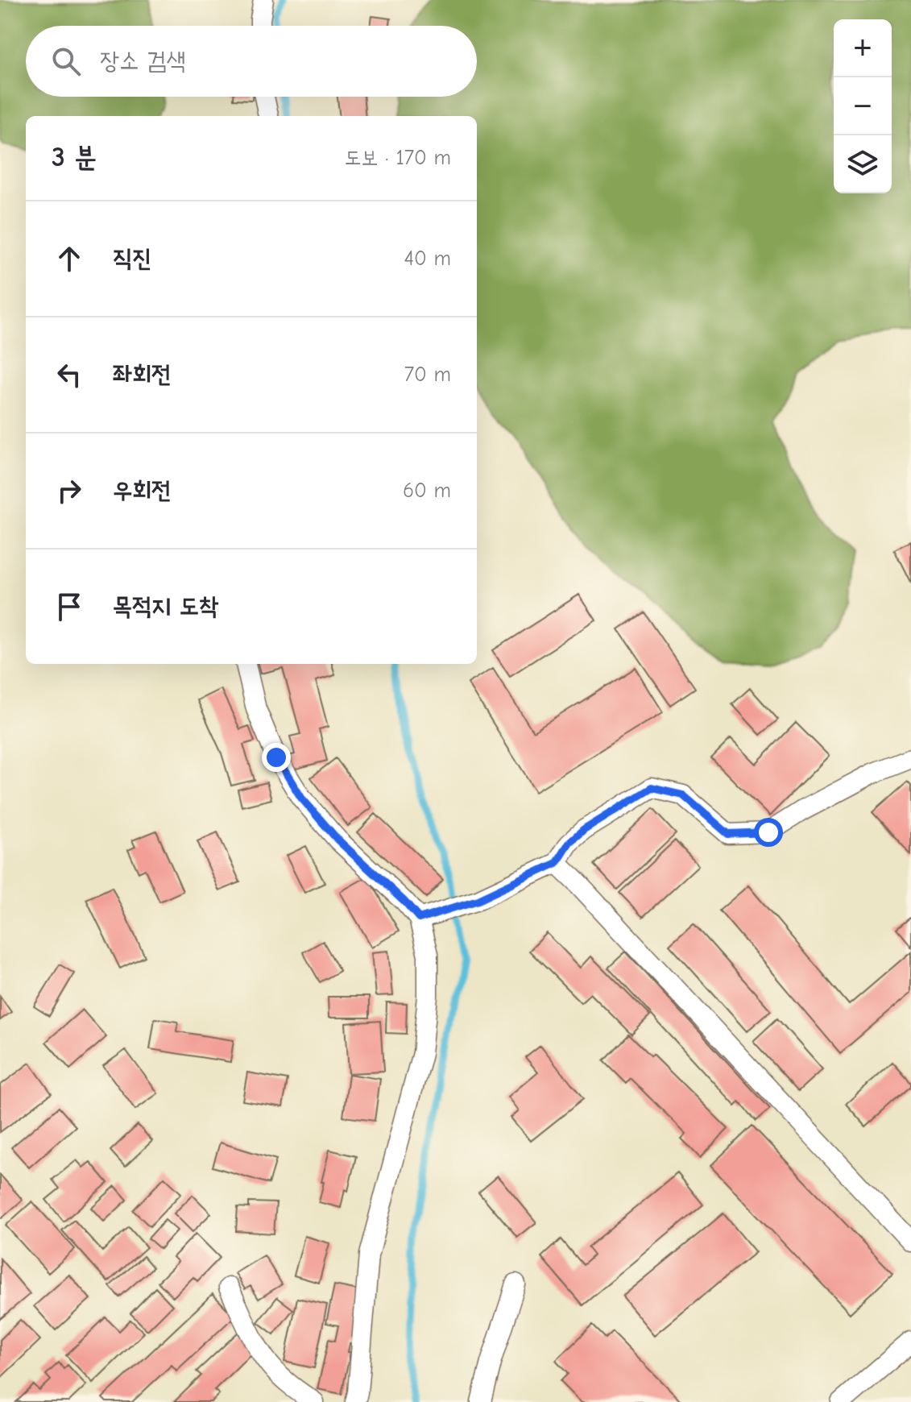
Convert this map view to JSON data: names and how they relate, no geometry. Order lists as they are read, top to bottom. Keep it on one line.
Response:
{"page":{"map_buttons":["+","−"],"search":"장소 검색","heading":["3 분","도보 · 170 m"],"list":[["직진","40 m"],["좌회전","70 m"],["우회전","60 m"],"목적지 도착"]}}
